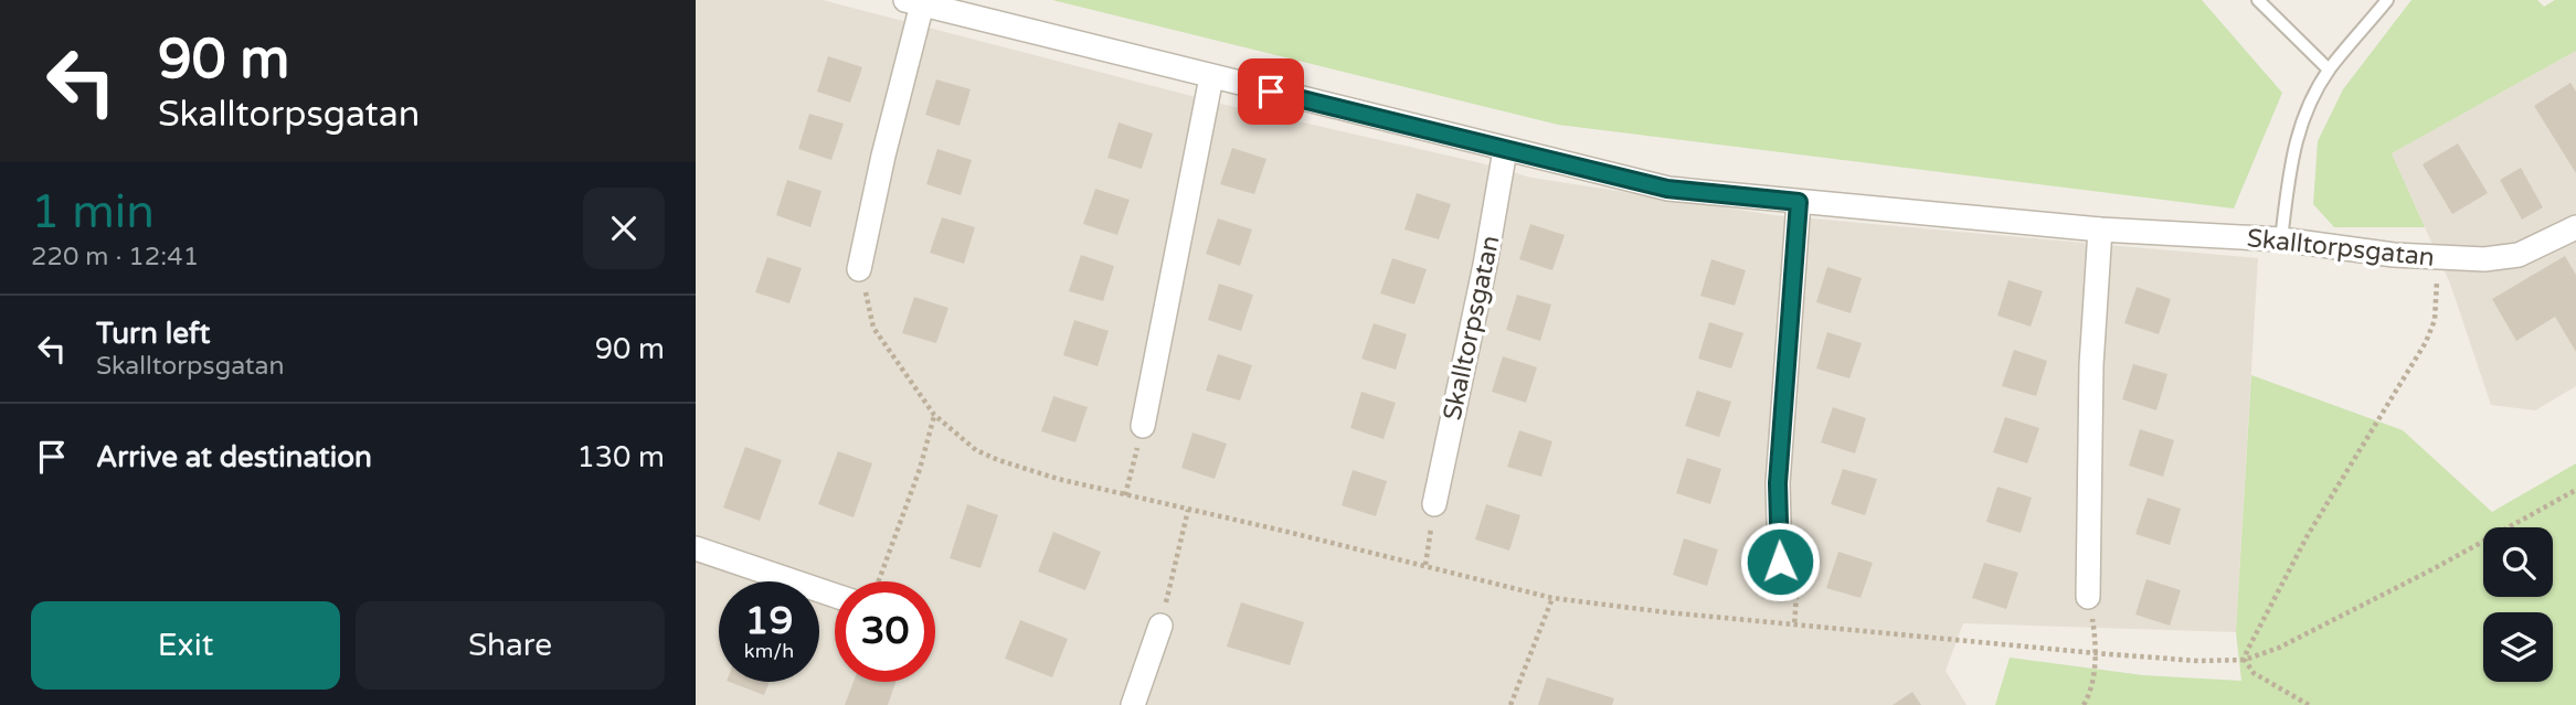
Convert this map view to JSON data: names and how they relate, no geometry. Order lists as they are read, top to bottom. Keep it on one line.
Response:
{"streets":{"street":["Skalltorpsgatan"]},"page":{"turn":["90 m","Skalltorpsgatan"],"heading":["1 min","220 m · 12:41"],"list":[{"name":"Turn left","note":"Skalltorpsgatan","value":"90 m"},{"name":"Arrive at destination","value":"130 m"}],"speed":"19 km/h","limit":"30","buttons":["Exit","Share"]}}
